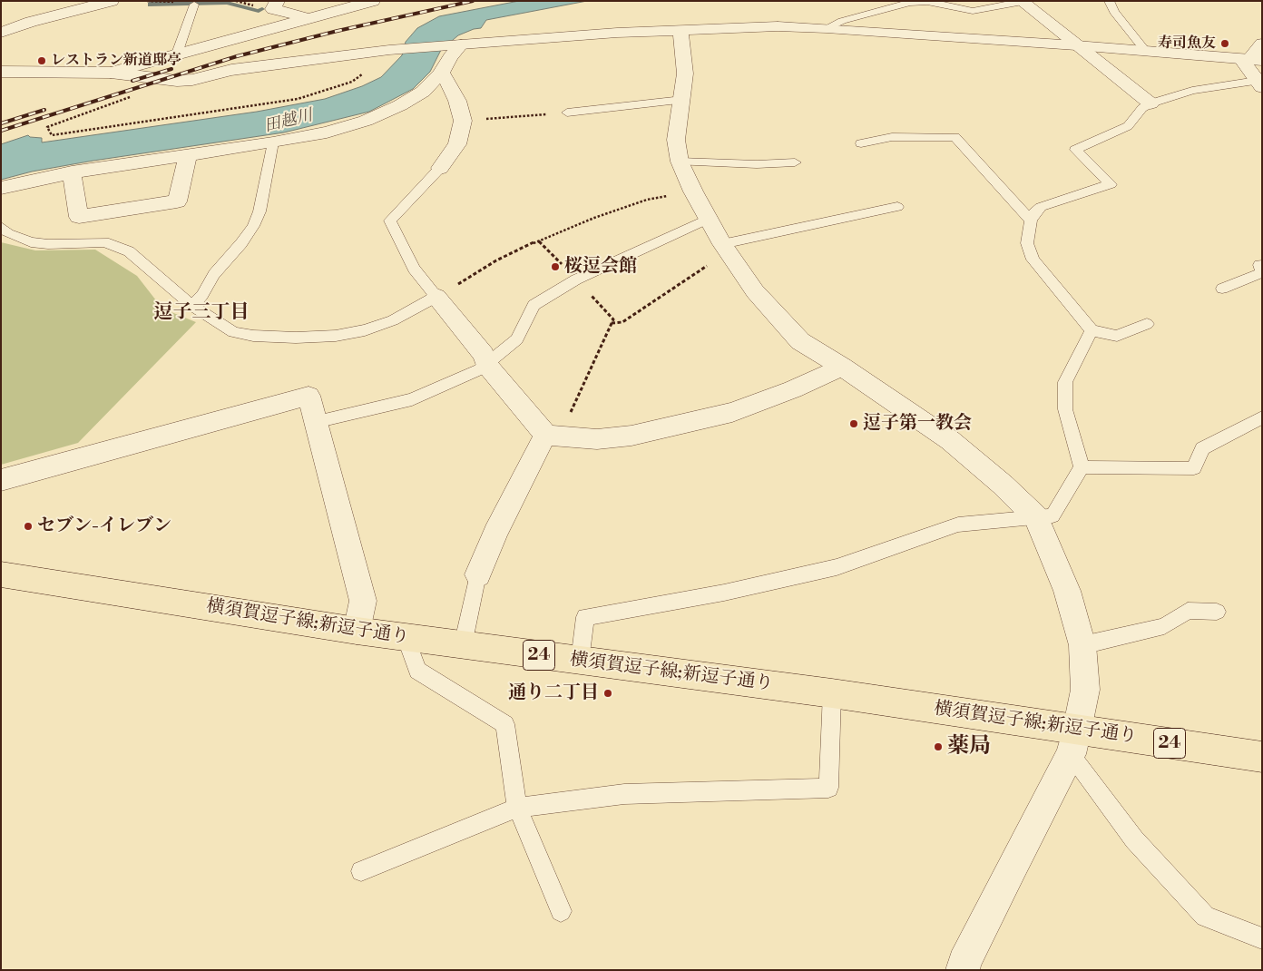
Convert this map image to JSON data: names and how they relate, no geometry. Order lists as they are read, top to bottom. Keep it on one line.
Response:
{"streets":{"main road":["横須賀逗子線;新逗子通り","24"]},"districts":["逗子三丁目"],"water":["田越川"],"places":["寿司魚友","レストラン新道邸亭","桜逗会館","逗子第一教会","セブン-イレブン","通り二丁目","薬局"]}
